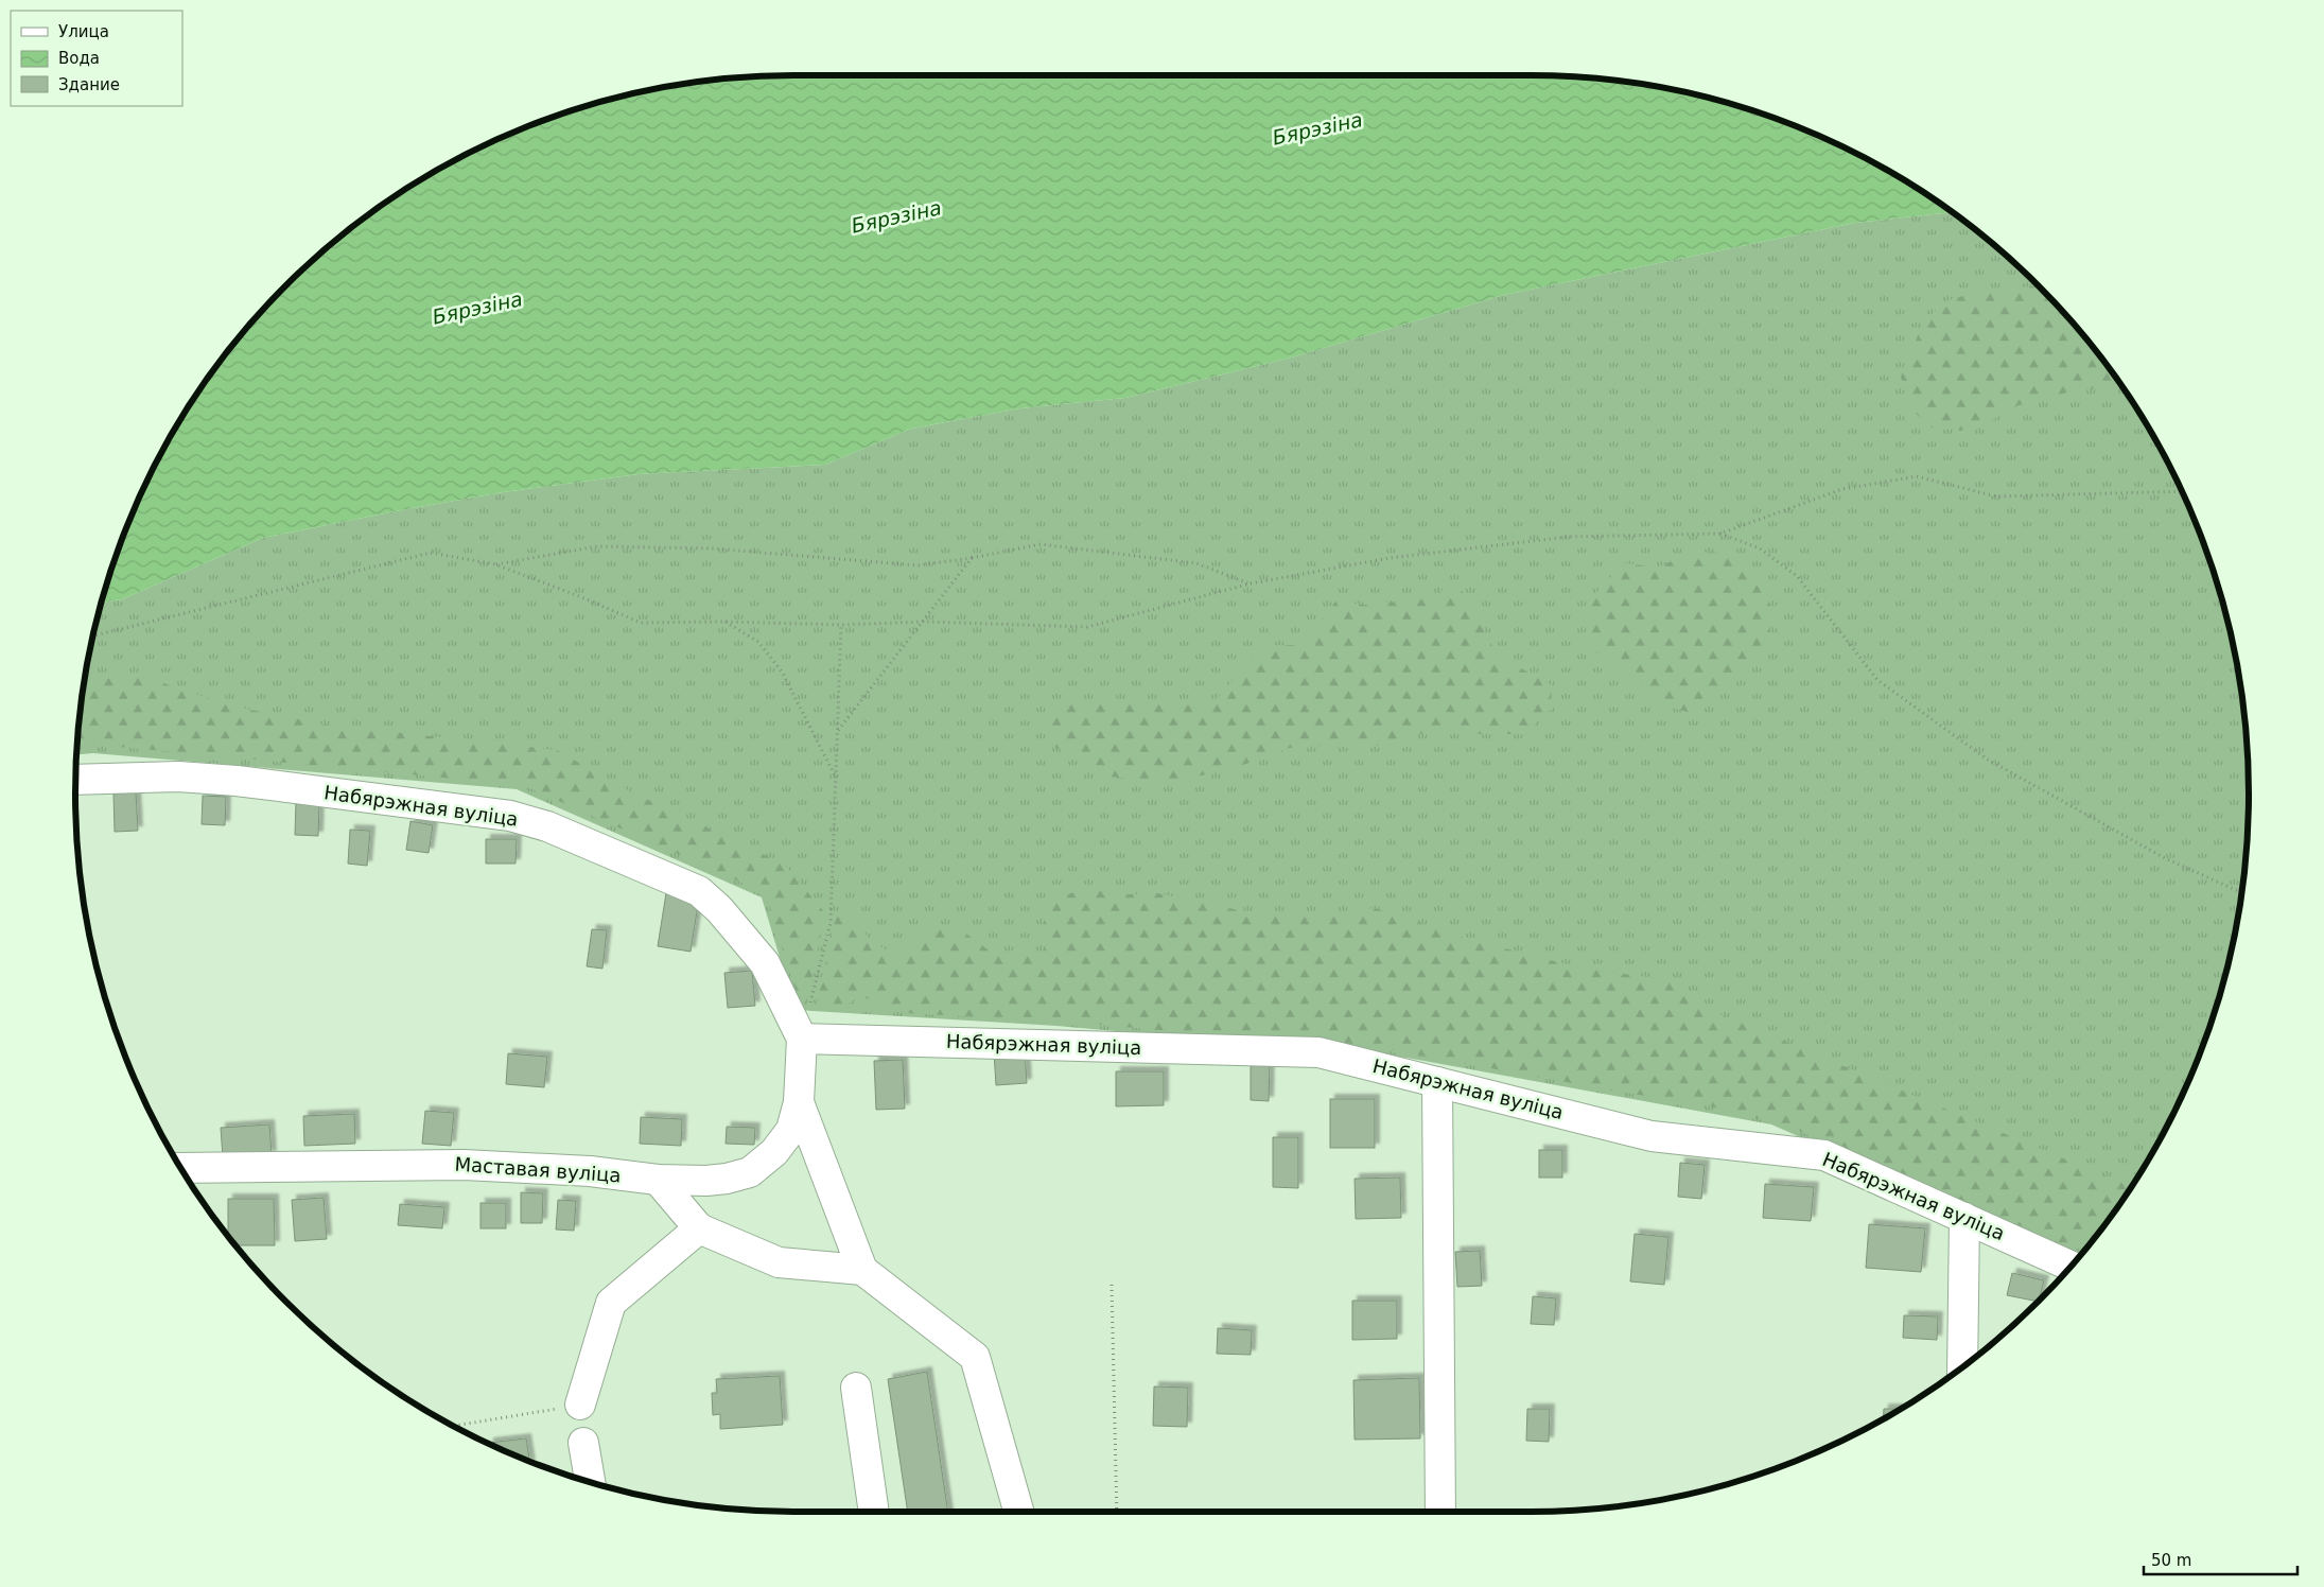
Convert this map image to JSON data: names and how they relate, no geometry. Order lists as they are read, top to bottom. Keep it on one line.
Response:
{"streets":{"street":["Набярэжная вуліца","Маставая вуліца"]},"crossings":[["Набярэжная вуліца","Маставая вуліца"]],"water":["Бярэзіна"],"legend":["Улица","Вода","Здание"],"scale_bar":"50 m"}
